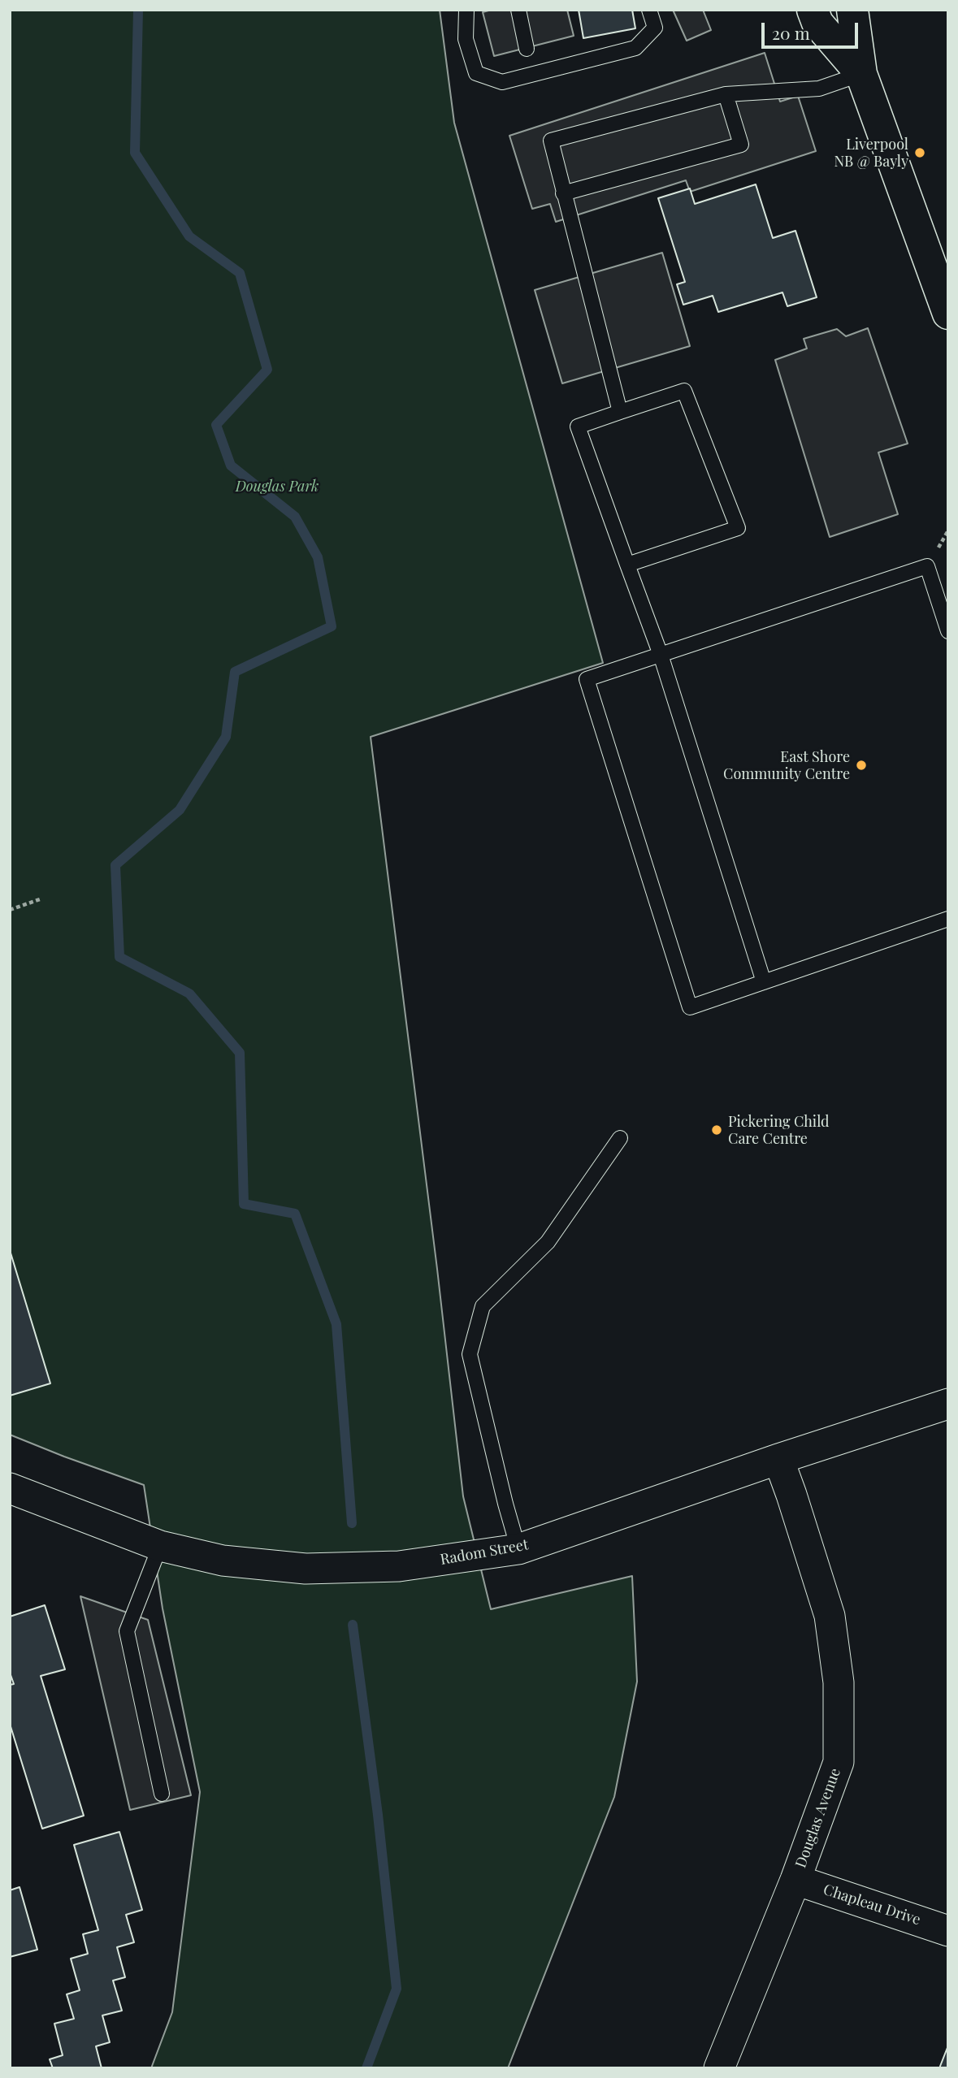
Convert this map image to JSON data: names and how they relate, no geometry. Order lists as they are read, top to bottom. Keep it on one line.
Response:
{"streets":{"street":["Radom Street","Douglas Avenue","Chapleau Drive"]},"crossings":[["Radom Street","Douglas Avenue"],["Douglas Avenue","Chapleau Drive"]],"parks":["Douglas Park"],"places":["Liverpool NB @ Bayly","East Shore Community Centre","Pickering Child Care Centre"],"scale_bar":"20 m"}
